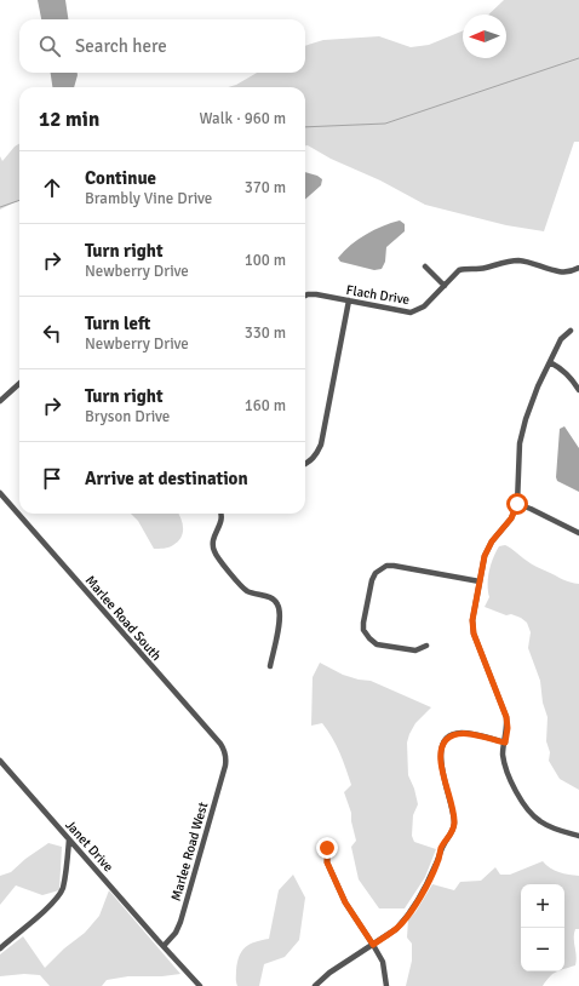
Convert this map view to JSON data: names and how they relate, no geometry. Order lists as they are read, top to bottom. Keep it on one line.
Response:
{"streets":{"street":["Flach Drive","Marlee Road South","Janet Drive","Marlee Road West"]},"crossings":[["Marlee Road South","Marlee Road West"],["Janet Drive","Marlee Road West"]],"north":"left","page":{"search":"Search here","heading":["12 min","Walk · 960 m"],"list":[["Continue","Brambly Vine Drive","370 m"],["Turn right","Newberry Drive","100 m"],["Turn left","Newberry Drive","330 m"],["Turn right","Bryson Drive","160 m"],"Arrive at destination"],"map_buttons":["+","−"]}}
